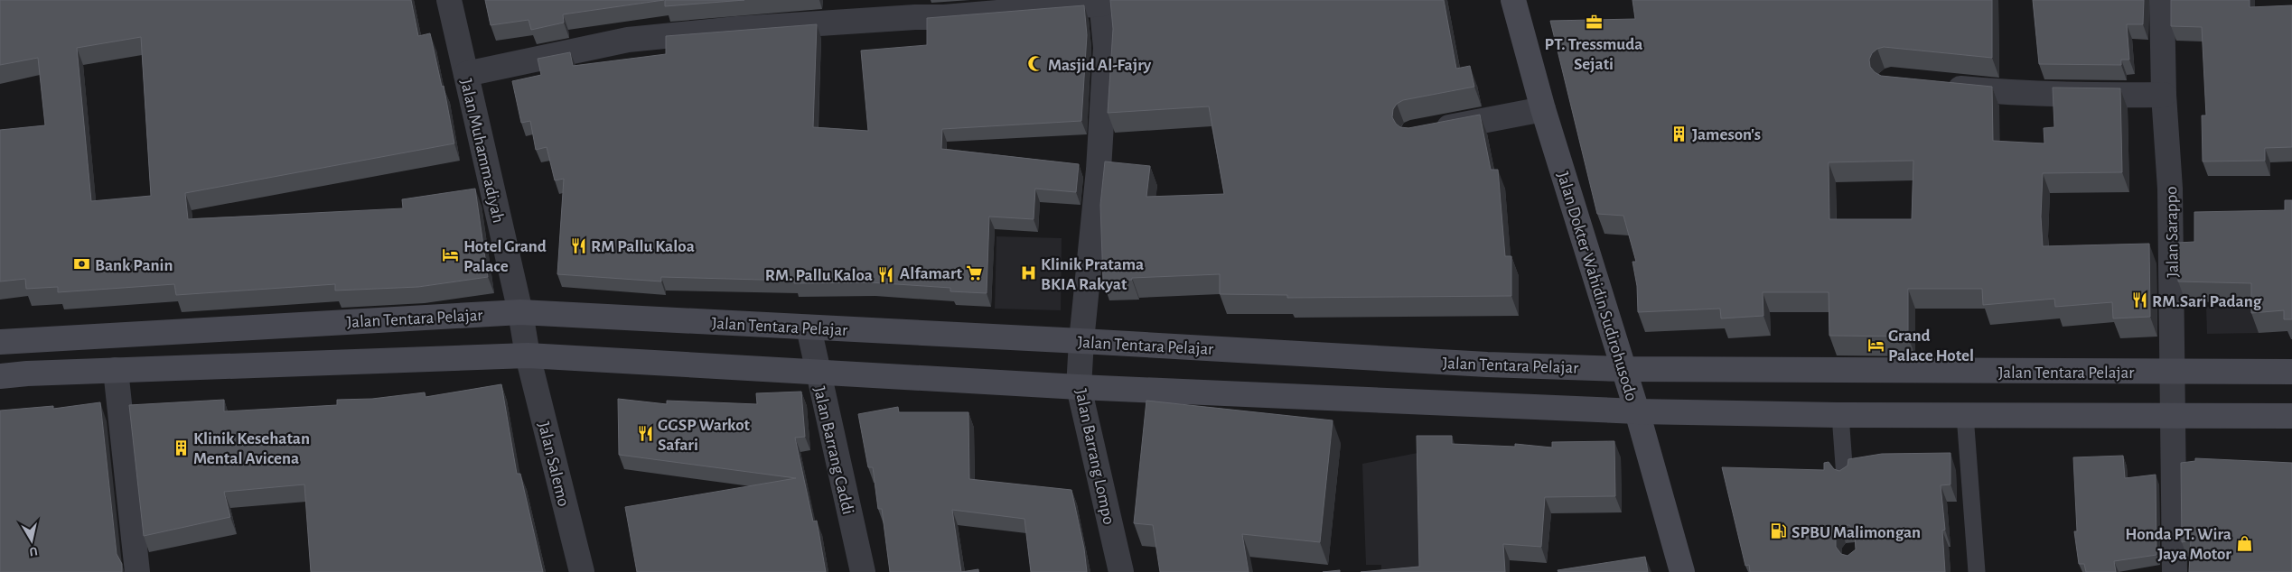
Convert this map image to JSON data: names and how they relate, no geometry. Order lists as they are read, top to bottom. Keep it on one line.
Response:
{"streets":{"main road":["Jalan Dokter Wahidin Sudirohusodo","Jalan Tentara Pelajar"],"street":["Jalan Muhammadiyah","Jalan Sarappo","Jalan Barrang Caddi","Jalan Barrang Lompo","Jalan Salemo"]},"crossings":[["Jalan Muhammadiyah","Jalan Tentara Pelajar"],["Jalan Muhammadiyah","Jalan Salemo"],["Jalan Sarappo","Jalan Tentara Pelajar"],["Jalan Dokter Wahidin Sudirohusodo","Jalan Tentara Pelajar"],["Jalan Tentara Pelajar","Jalan Barrang Caddi"],["Jalan Tentara Pelajar","Jalan Barrang Lompo"]],"places":{"office":["PT. Tressmuda Sejati"],"mosque":["Masjid Al-Fajry"],"building":["Jameson's","Klinik Kesehatan Mental Avicena"],"restaurant":["RM Pallu Kaloa","RM. Pallu Kaloa","RM.Sari Padang","GGSP Warkot Safari"],"hotel":["Hotel Grand Palace","Grand Palace Hotel"],"bank":["Bank Panin"],"supermarket":["Alfamart"],"hospital":["Klinik Pratama BKIA Rakyat"],"fuel station":["SPBU Malimongan"],"shop":["Honda PT. Wira Jaya Motor"]},"north":"bottom"}
